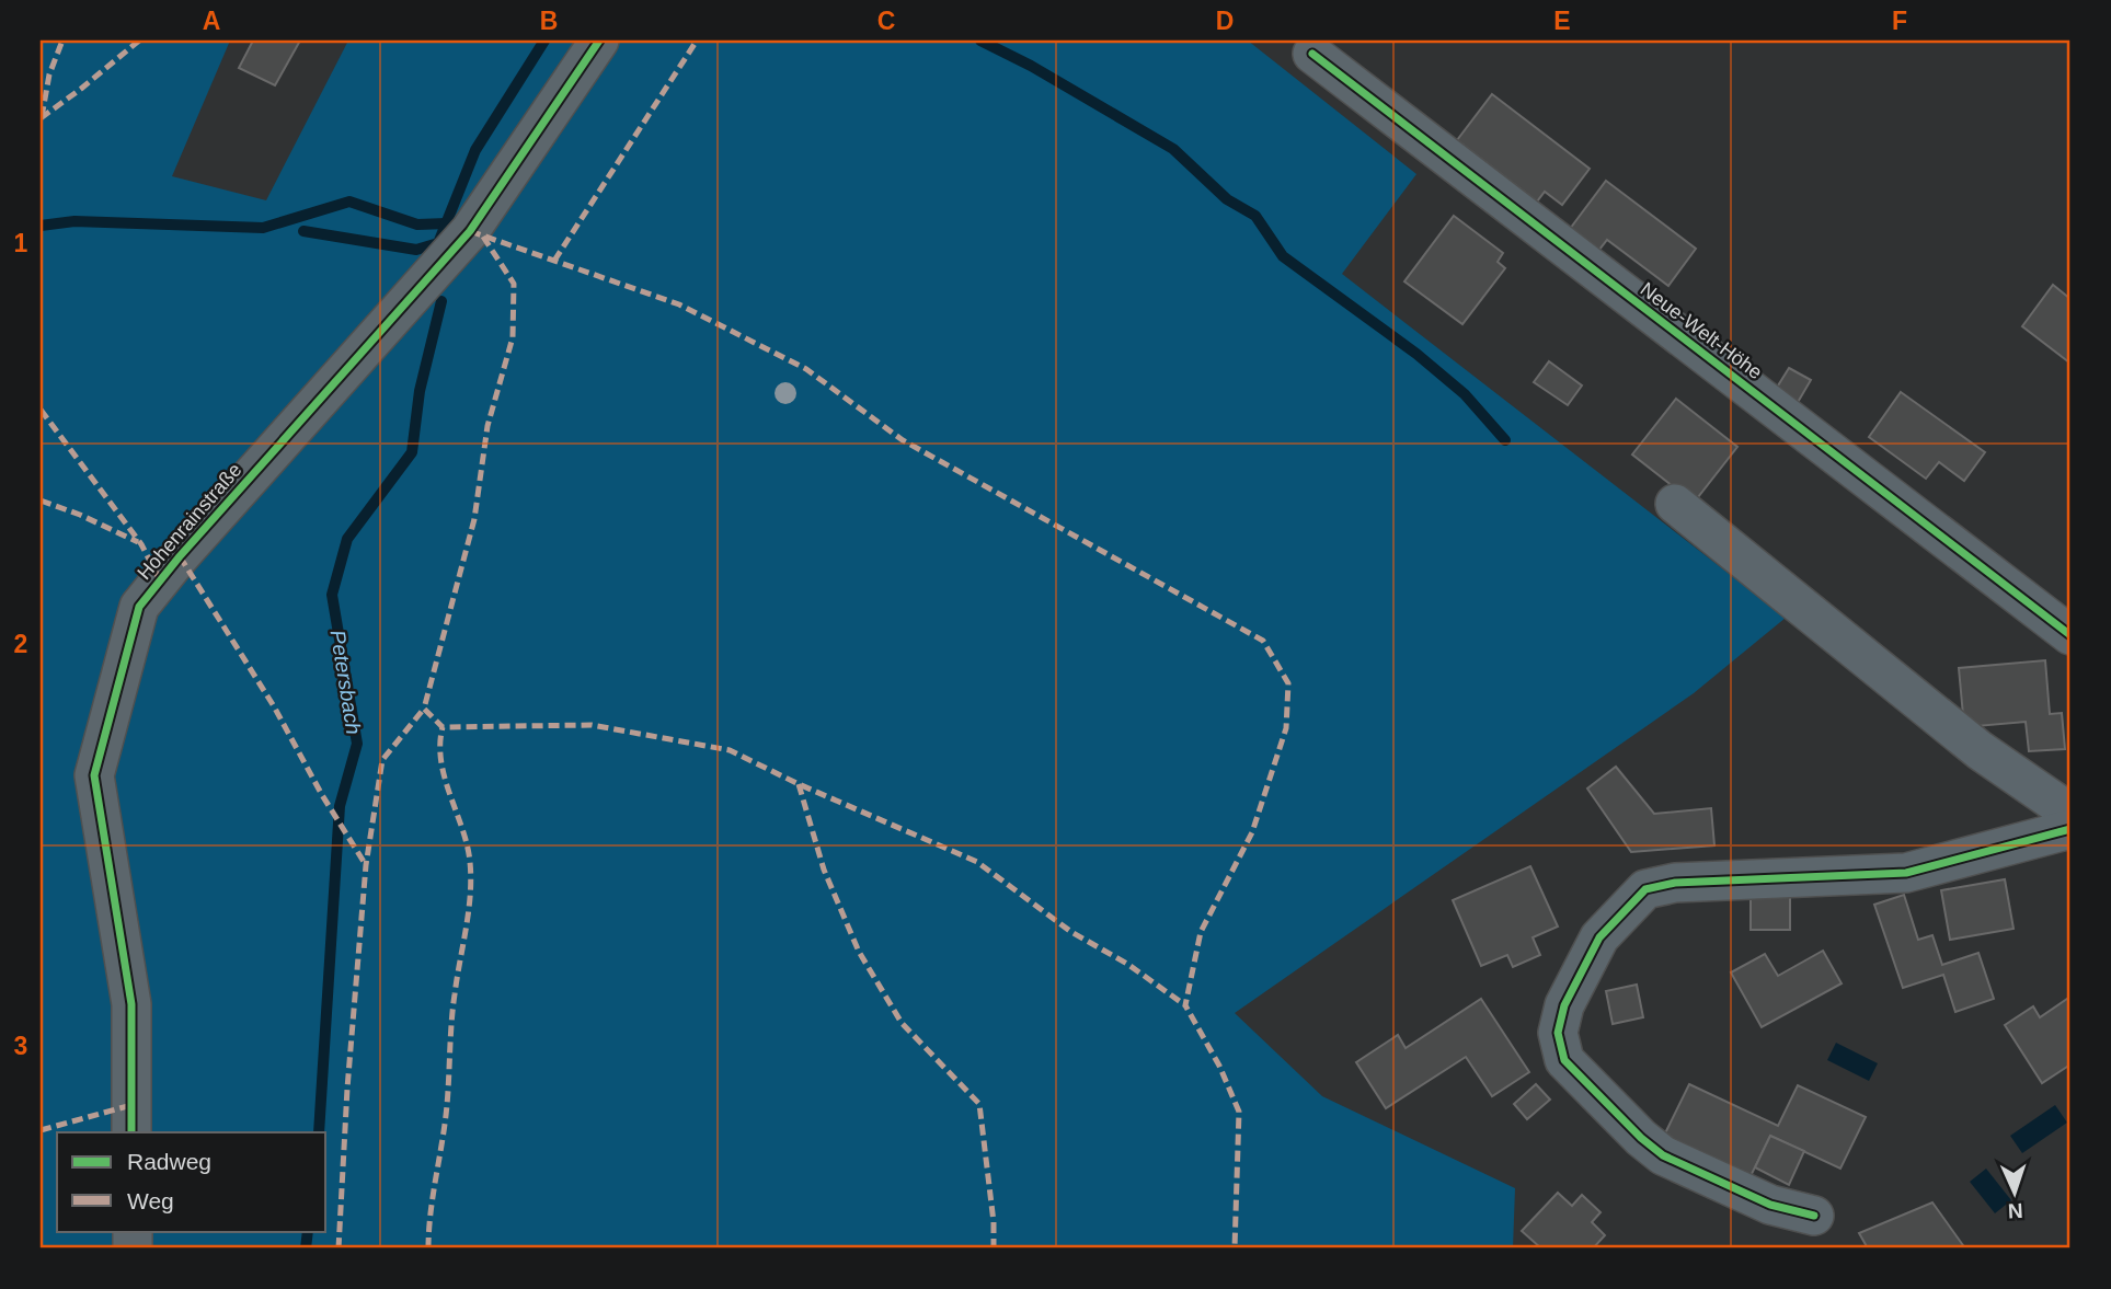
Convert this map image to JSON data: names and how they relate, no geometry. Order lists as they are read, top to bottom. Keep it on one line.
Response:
{"streets":{"street":["Neue-Welt-Höhe","Hohenrainstraße"]},"water":["Petersbach"],"legend":["Radweg","Weg"],"north":"bottom","grid":{"columns":["A","B","C","D","E","F"],"rows":["1","2","3"]}}
